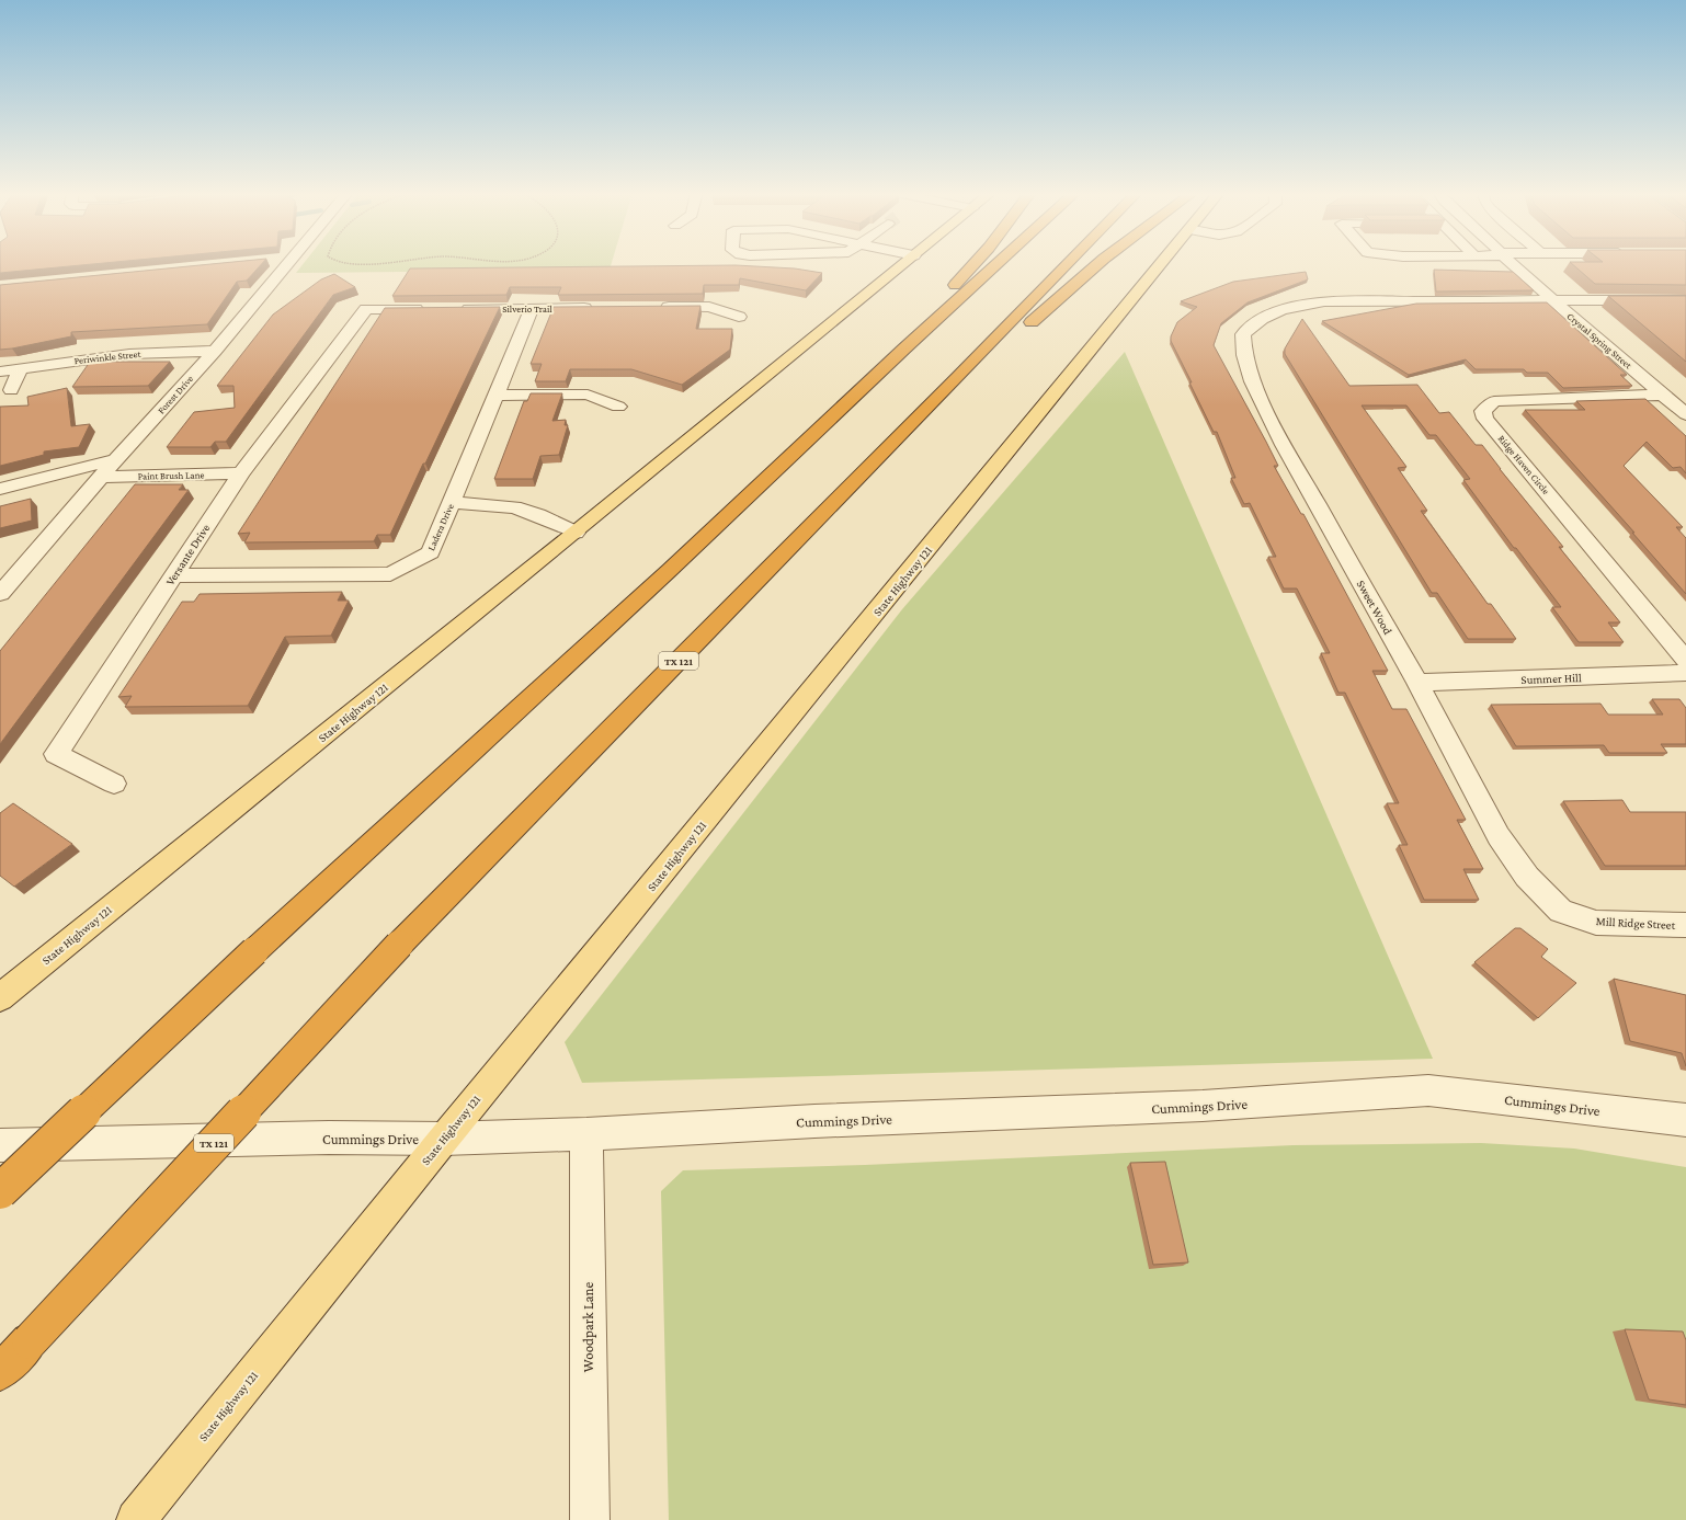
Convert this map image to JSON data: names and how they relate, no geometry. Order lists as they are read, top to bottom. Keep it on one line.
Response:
{"streets":{"highway":["TX 121"],"main road":["State Highway 121"],"street":["Silverio Trail","Crystal Spring Street","Periwinkle Street","Forest Drive","Ridge Haven Circle","Paint Brush Lane","Ladera Drive","Versante Drive","Sweet Wood","Summer Hill","Mill Ridge Street","Cummings Drive","Woodpark Lane"]},"crossings":[["Silverio Trail","Ladera Drive"],["Crystal Spring Street","Ridge Haven Circle"],["Crystal Spring Street","Sweet Wood"],["Periwinkle Street","Forest Drive"],["Forest Drive","Paint Brush Lane"],["Paint Brush Lane","Versante Drive"],["Ladera Drive","Versante Drive"],["State Highway 121","Cummings Drive"],["Sweet Wood","Summer Hill"],["Sweet Wood","Mill Ridge Street"],["Cummings Drive","Woodpark Lane"]]}
